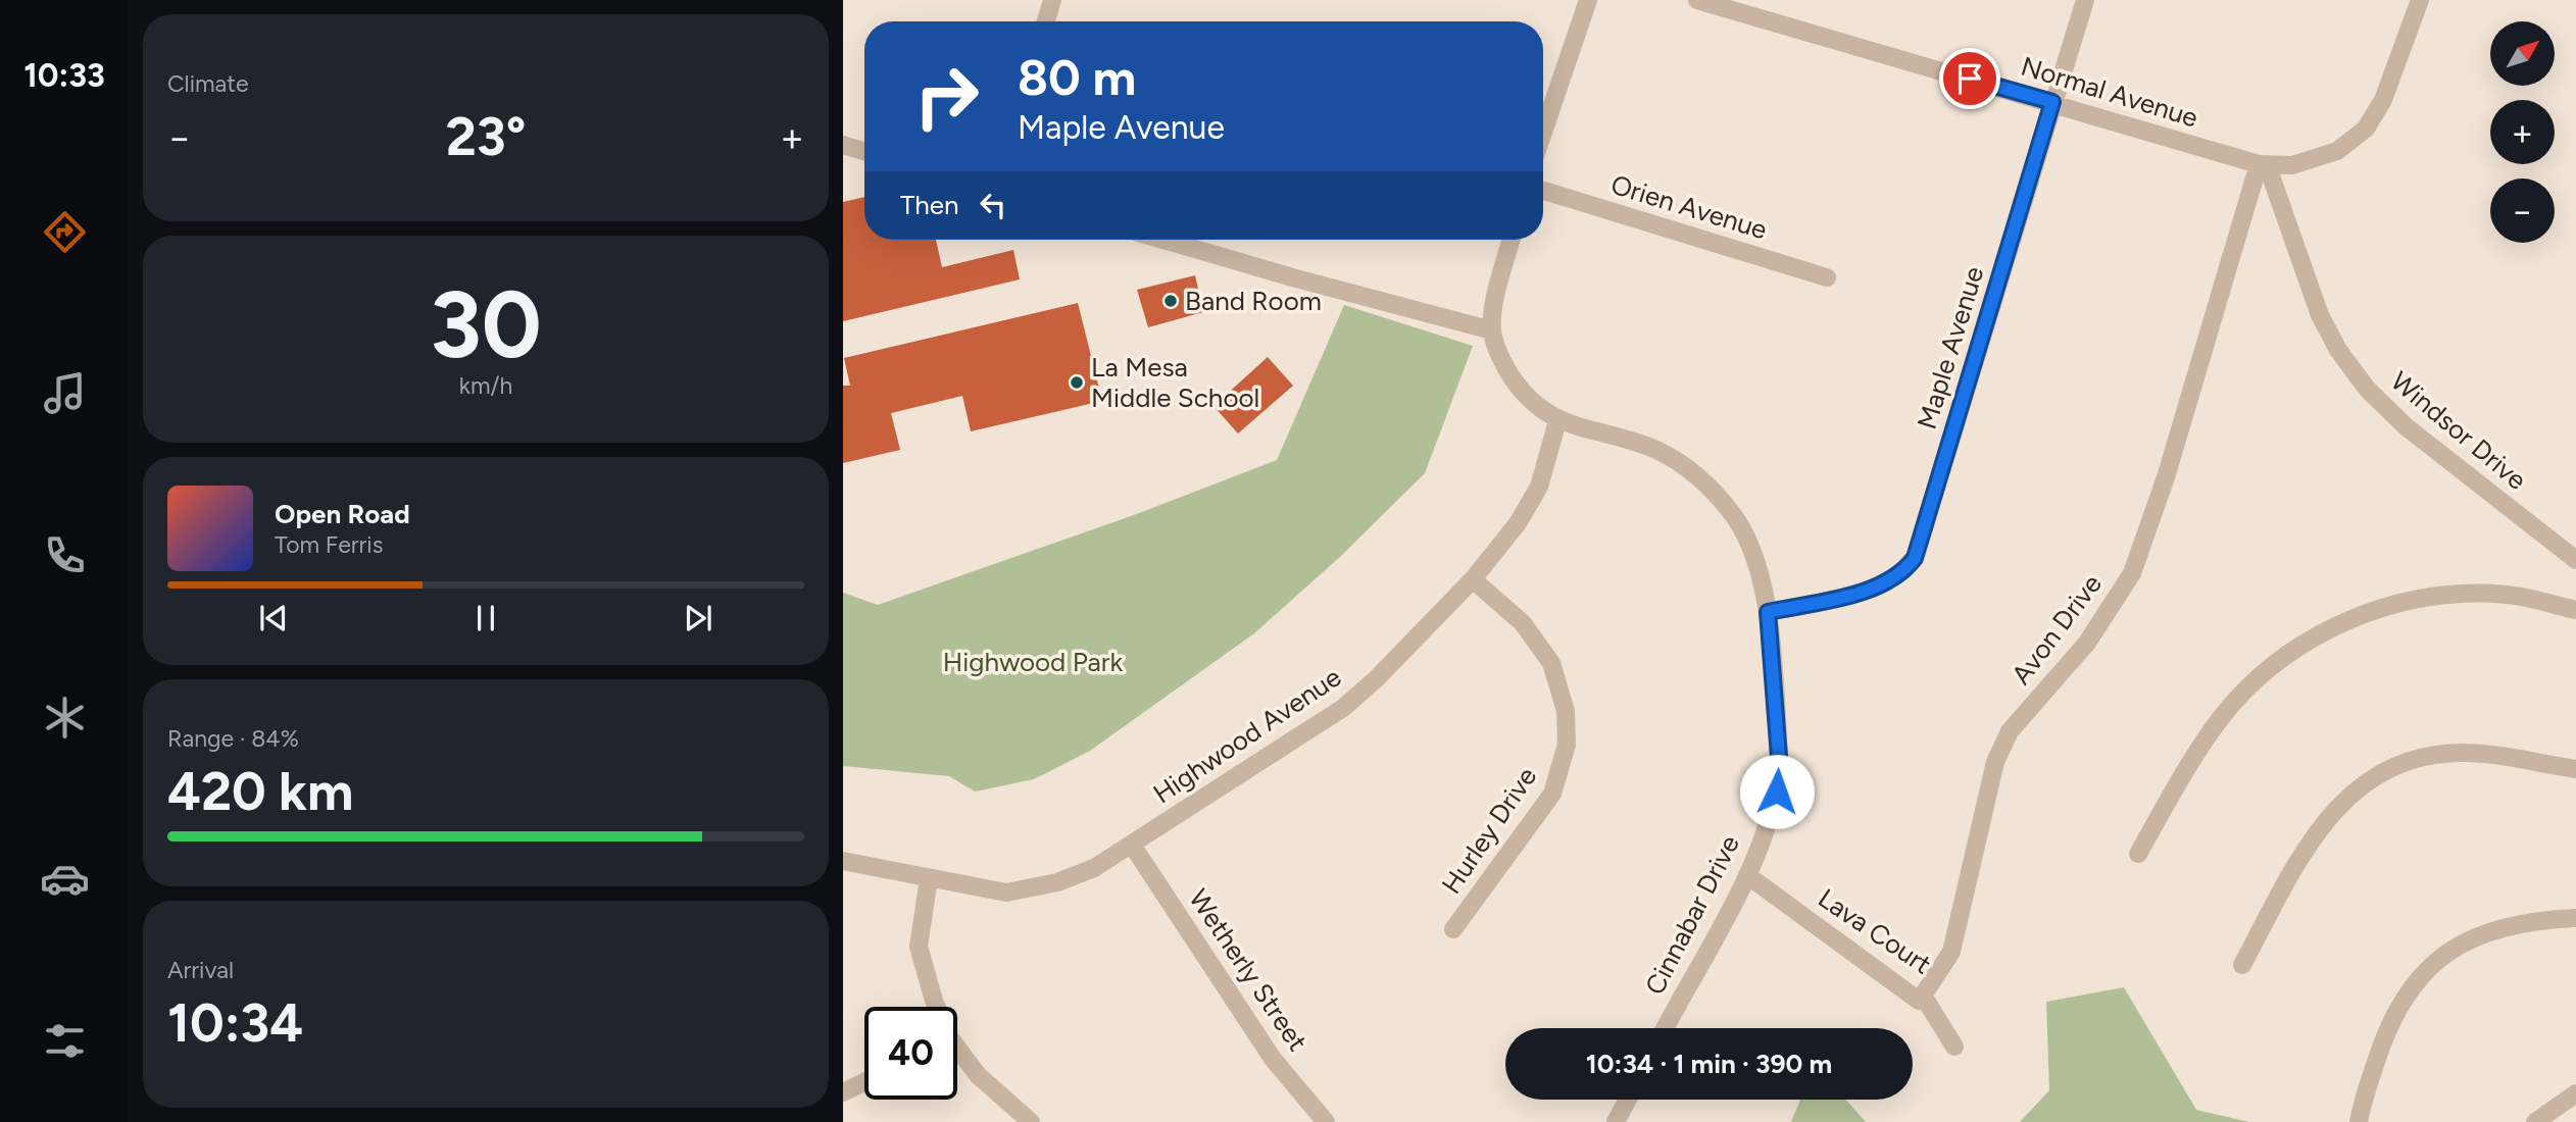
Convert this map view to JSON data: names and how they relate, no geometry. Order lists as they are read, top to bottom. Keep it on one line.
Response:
{"streets":{"street":["Normal Avenue","Orien Avenue","Maple Avenue","Windsor Drive","Avon Drive","Highwood Avenue","Hurley Drive","Cinnabar Drive","Lava Court","Wetherly Street"]},"crossings":[["Normal Avenue","Maple Avenue"],["Normal Avenue","Windsor Drive"],["Normal Avenue","Avon Drive"],["Maple Avenue","Cinnabar Drive"],["Windsor Drive","Avon Drive"],["Avon Drive","Lava Court"],["Highwood Avenue","Hurley Drive"],["Highwood Avenue","Cinnabar Drive"],["Highwood Avenue","Wetherly Street"],["Cinnabar Drive","Lava Court"]],"parks":["Highwood Park"],"places":["Band Room","La Mesa Middle School"],"north":"top right","page":{"tabs":"10:33","tile":["Climate",["30","km/h"],["Range · 84%","420 km"],["Arrival","10:34"]],"map_buttons":["+","−"],"turn":["80 m","Maple Avenue"],"heat":["−","23°","+"],"then":"Then","song":["Open Road","Tom Ferris"],"limit":"40","trip":"10:34 · 1 min · 390 m"}}
